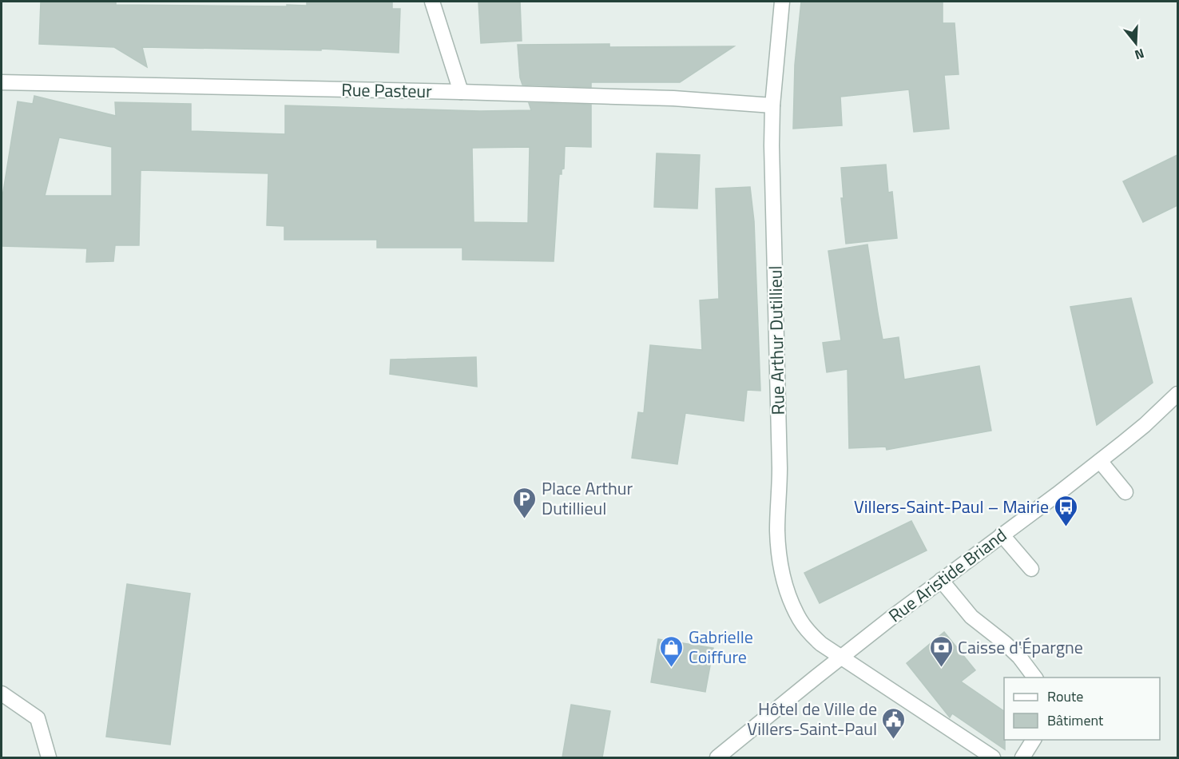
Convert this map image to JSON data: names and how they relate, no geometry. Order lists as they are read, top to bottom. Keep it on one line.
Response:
{"streets":{"street":["Rue Pasteur","Rue Arthur Dutillieul","Rue Aristide Briand"]},"crossings":[["Rue Pasteur","Rue Arthur Dutillieul"],["Rue Arthur Dutillieul","Rue Aristide Briand"]],"places":{"parking":["Place Arthur Dutillieul"],"bus stop":["Villers-Saint-Paul – Mairie"],"shop":["Gabrielle Coiffure"],"bank":["Caisse d'Épargne"],"public building":["Hôtel de Ville de Villers-Saint-Paul"]},"legend":["Route","Bâtiment"],"north":"bottom"}
